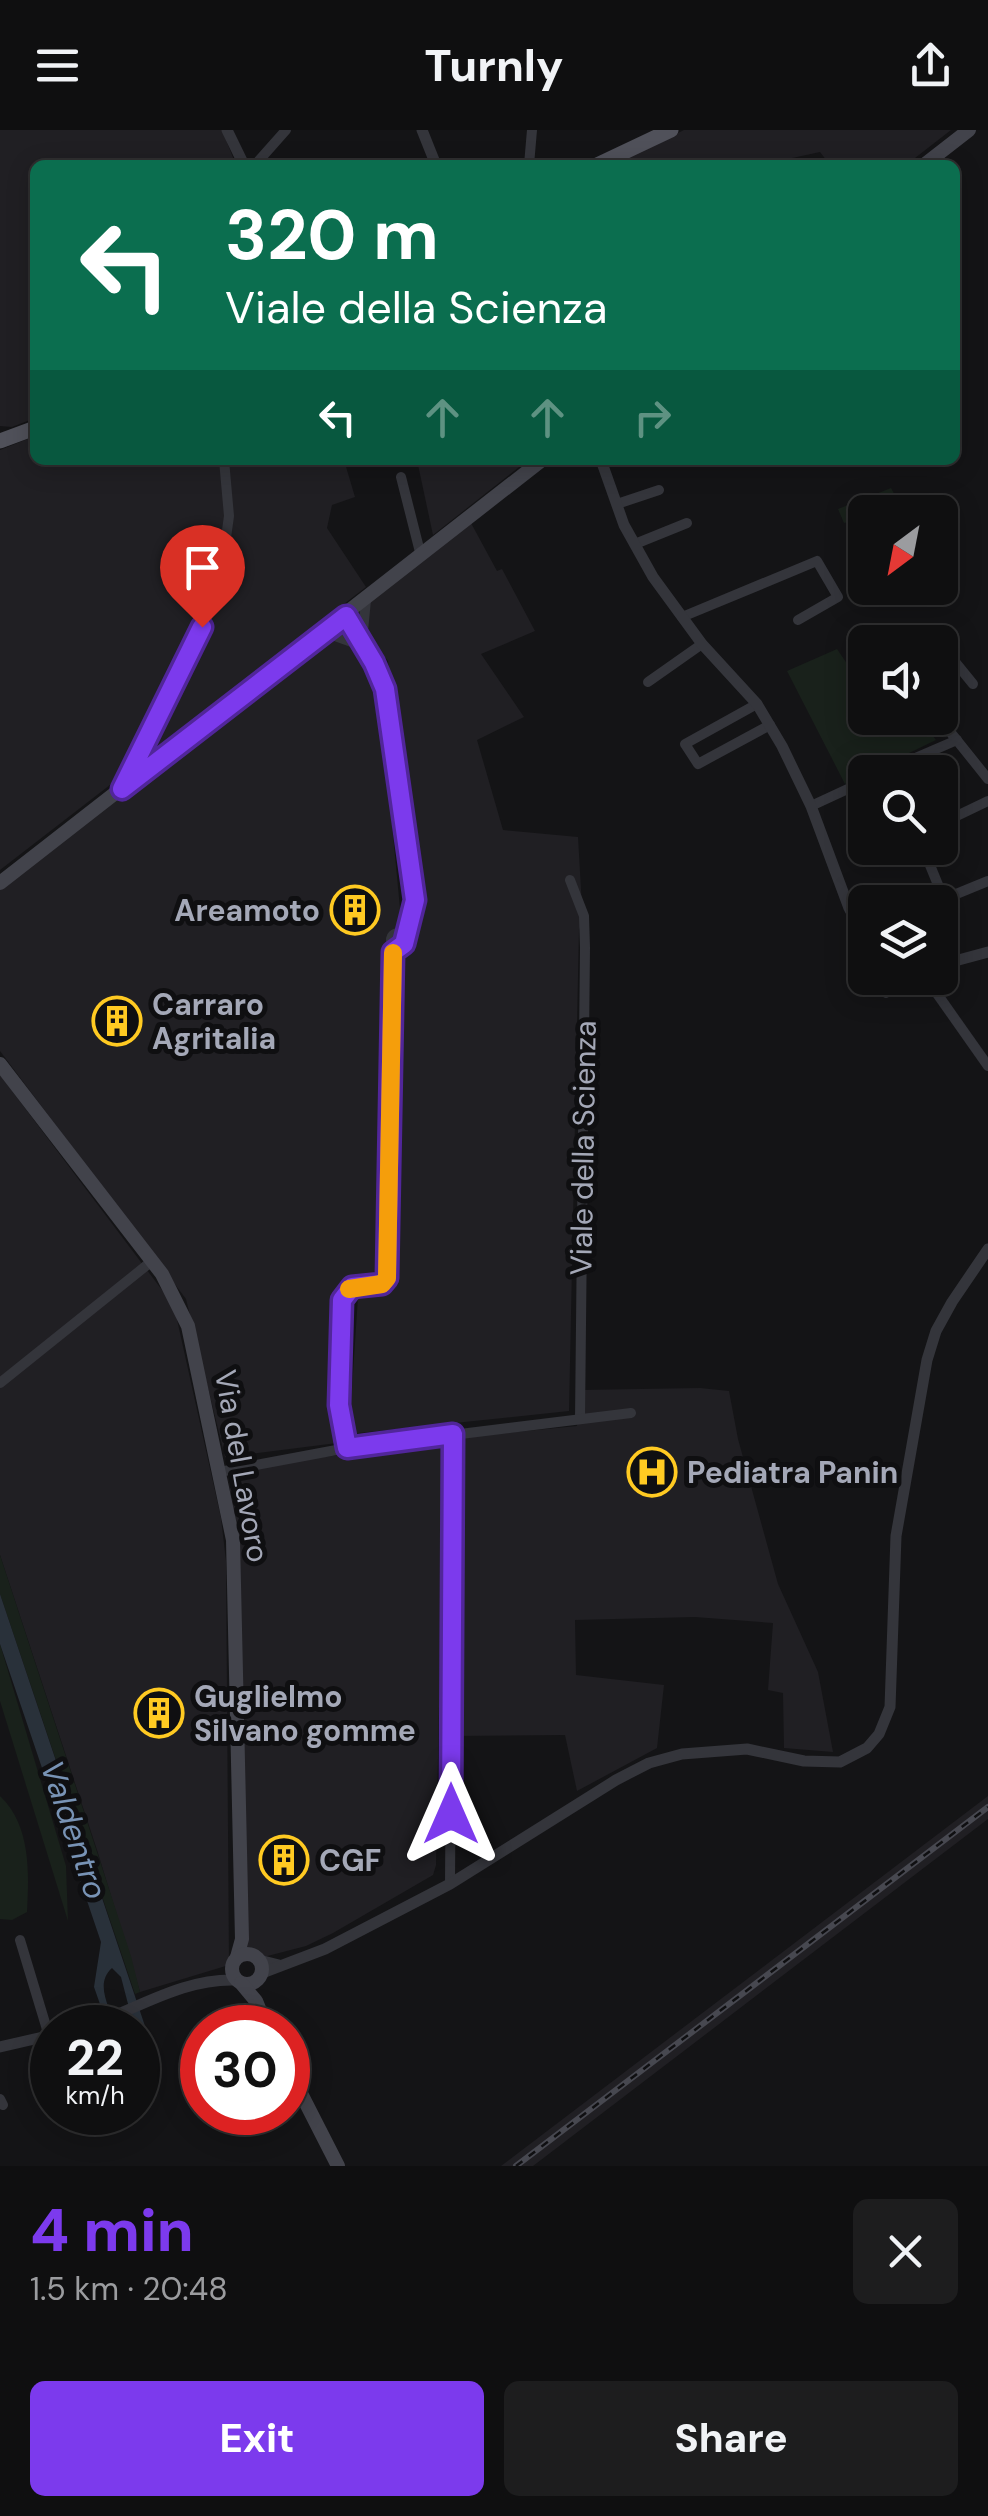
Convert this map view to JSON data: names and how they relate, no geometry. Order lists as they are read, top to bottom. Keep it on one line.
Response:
{"streets":{"main road":["Via del Lavoro"],"street":["Viale della Scienza"]},"water":["Valdentro"],"places":{"building":["Areamoto","Carraro Agritalia","Guglielmo Silvano gomme","CGF"],"hospital":["Pediatra Panin"]},"north":"bottom left","page":{"header":"Turnly","turn":["320 m","Viale della Scienza"],"speed":"22 km/h","limit":"30","heading":["4 min","1.5 km · 20:48"],"buttons":["Exit","Share"]}}
